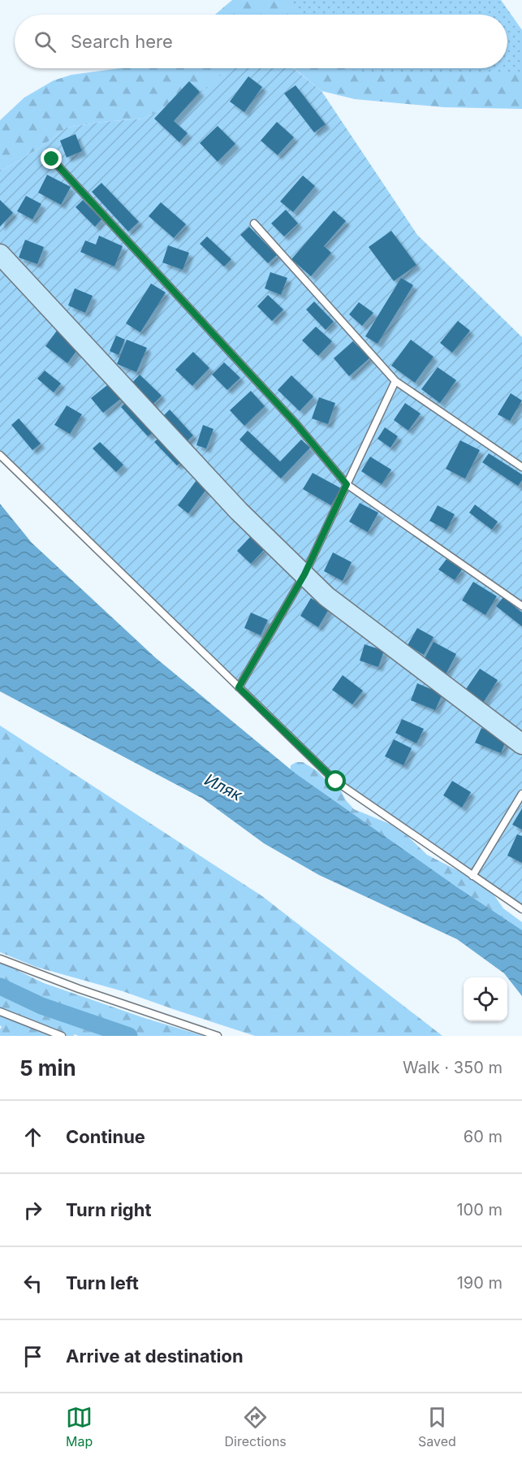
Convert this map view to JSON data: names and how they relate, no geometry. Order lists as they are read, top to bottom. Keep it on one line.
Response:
{"water":["Иляк"],"page":{"search":"Search here","heading":["5 min","Walk · 350 m"],"list":[["Continue","60 m"],["Turn right","100 m"],["Turn left","190 m"],"Arrive at destination"],"nav":["Map","Directions","Saved"]}}
